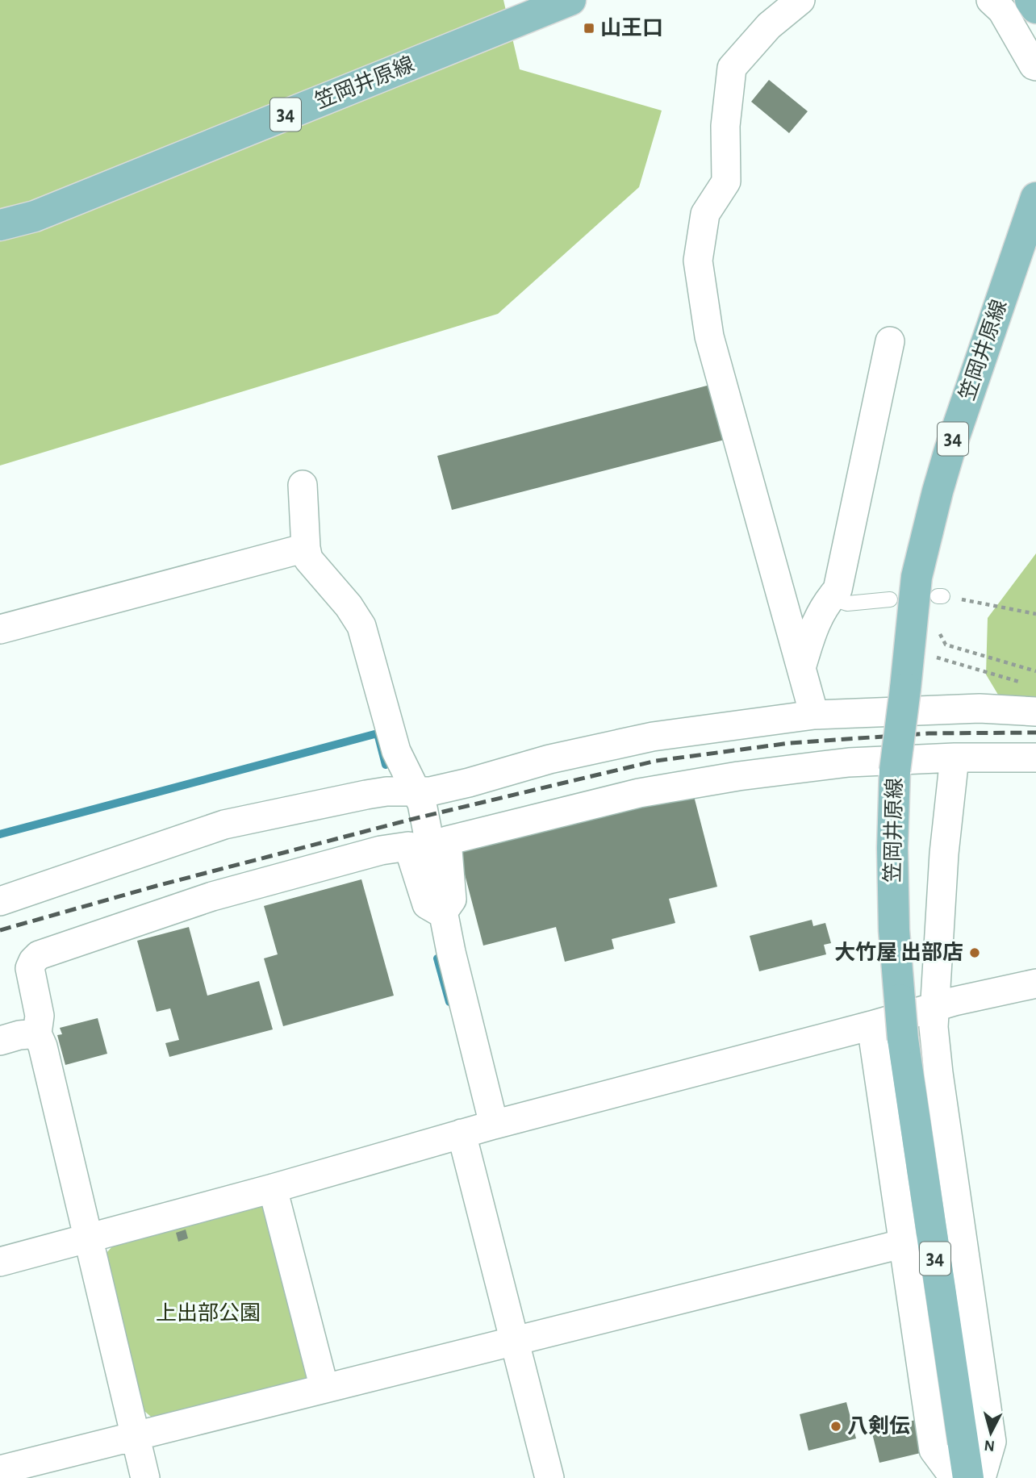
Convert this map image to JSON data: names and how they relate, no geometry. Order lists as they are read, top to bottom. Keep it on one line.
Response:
{"streets":{"main road":["笠岡井原線","34"]},"parks":["上出部公園"],"places":{"transit":["山王口"],"other":["大竹屋 出部店","八剣伝"]},"north":"bottom"}
